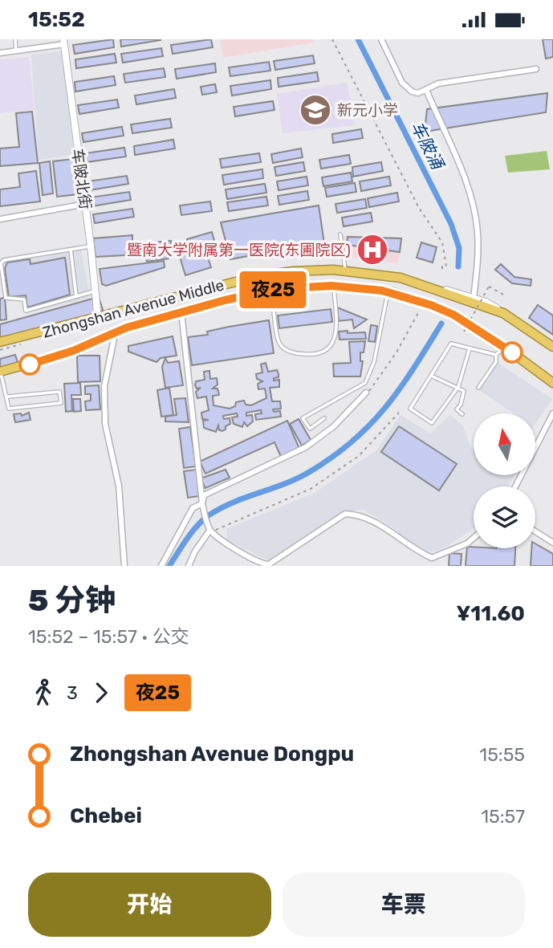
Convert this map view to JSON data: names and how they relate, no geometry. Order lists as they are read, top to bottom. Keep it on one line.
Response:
{"streets":{"highway":["Zhongshan Avenue Middle"],"street":["车陂北街"]},"crossings":[["车陂北街","Zhongshan Avenue Middle"]],"water":["车陂涌"],"places":{"school or university":["新元小学"],"hospital":["暨南大学附属第一医院(东圃院区)"]},"lines":["bus line 夜25"],"north":"top","page":{"status":"15:52","on_map":"夜25","heading":["5 分钟","15:52 – 15:57 · 公交","¥11.60"],"legs":["3","夜25"],"list":[{"name":"Zhongshan Avenue Dongpu","value":"15:55"},{"name":"Chebei","value":"15:57"}],"buttons":["开始","车票"]}}
